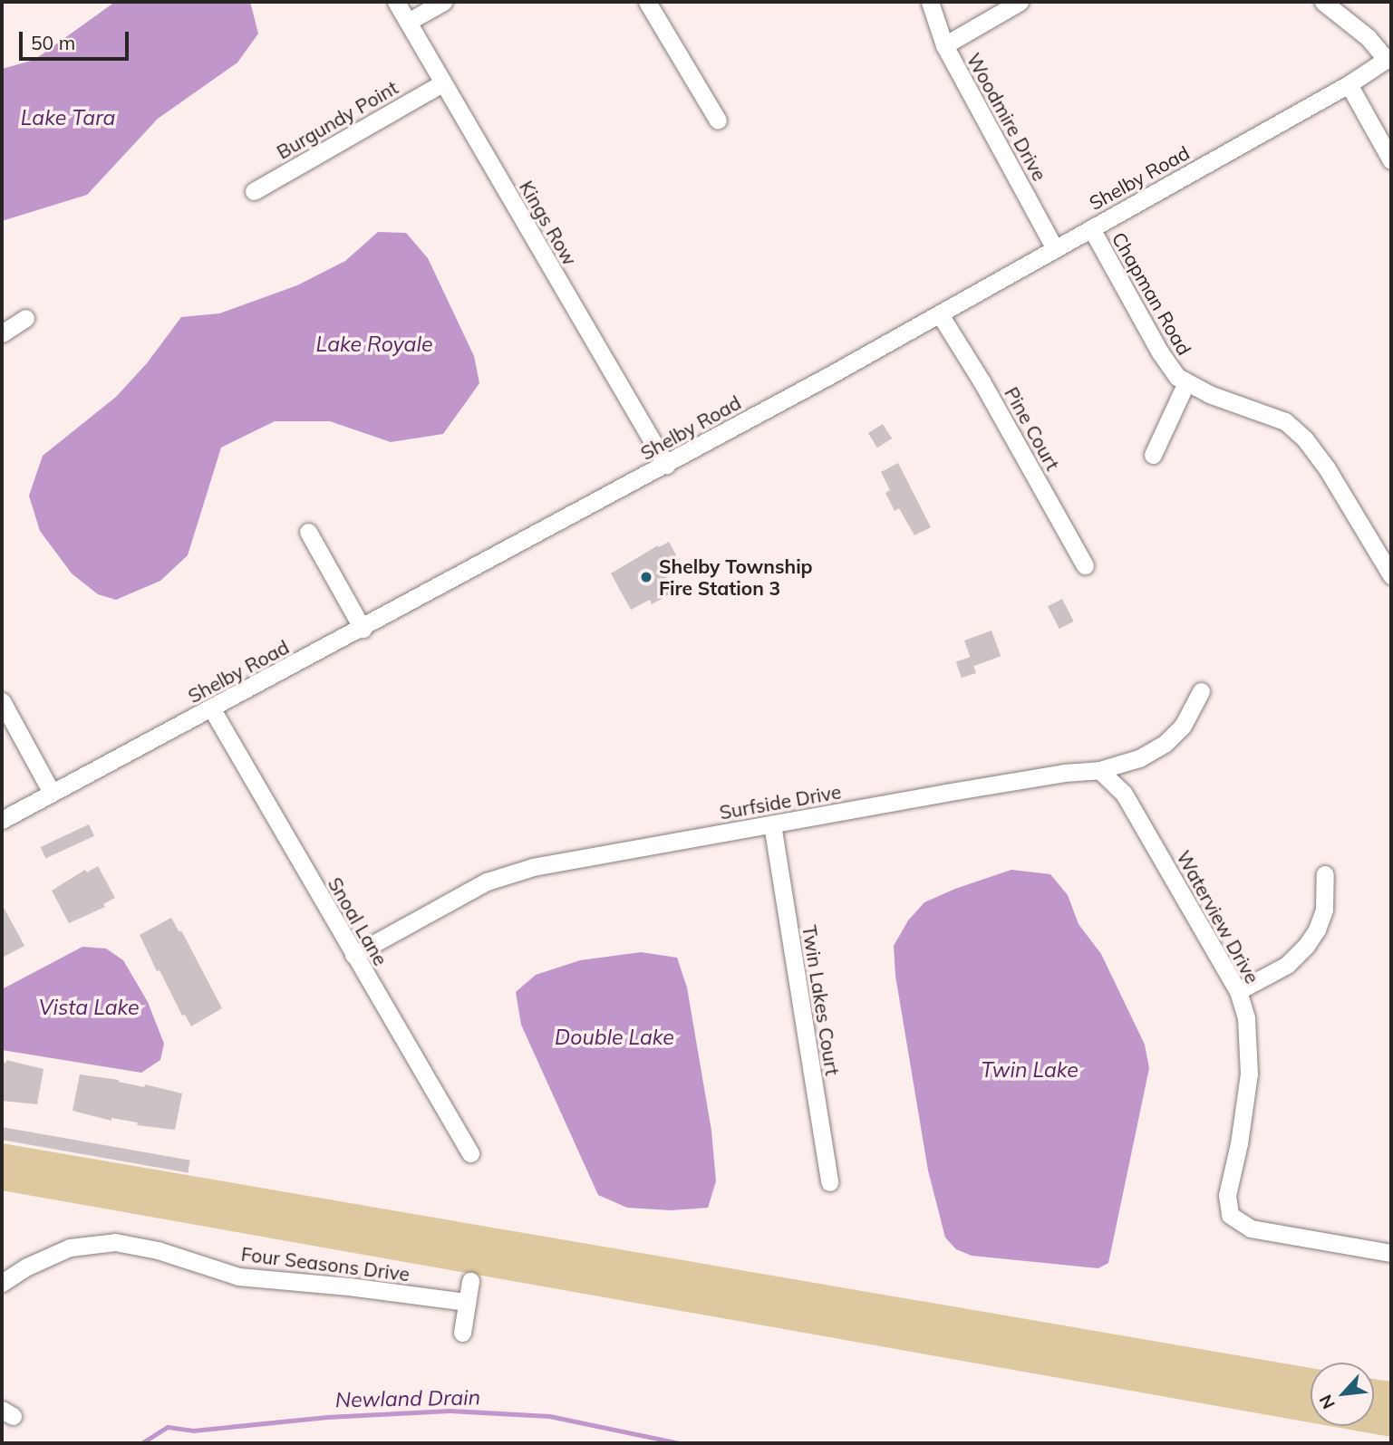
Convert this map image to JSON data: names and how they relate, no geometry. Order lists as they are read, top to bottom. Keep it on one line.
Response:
{"streets":{"street":["Woodmire Drive","Burgundy Point","Shelby Road","Kings Row","Chapman Road","Pine Court","Surfside Drive","Waterview Drive","Snoal Lane","Twin Lakes Court","Four Seasons Drive"]},"crossings":[["Woodmire Drive","Shelby Road"],["Burgundy Point","Kings Row"],["Shelby Road","Kings Row"],["Shelby Road","Chapman Road"],["Shelby Road","Pine Court"],["Shelby Road","Snoal Lane"],["Surfside Drive","Waterview Drive"],["Surfside Drive","Snoal Lane"],["Surfside Drive","Twin Lakes Court"]],"water":["Lake Tara","Lake Royale","Vista Lake","Double Lake","Twin Lake","Newland Drain"],"places":["Shelby Township Fire Station 3"],"scale_bar":"50 m","north":"bottom left"}
